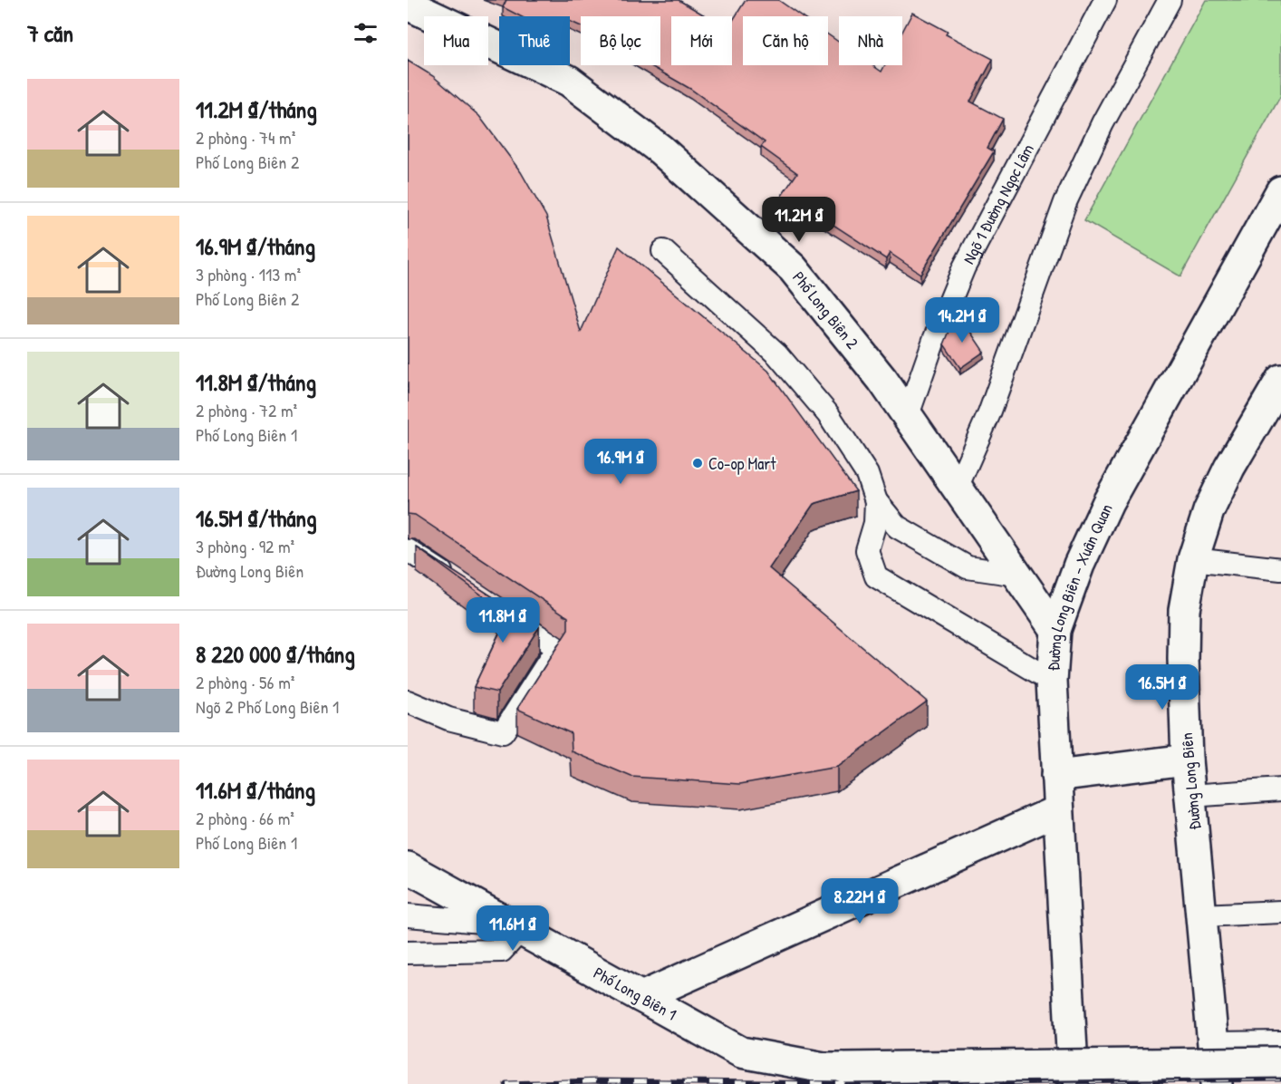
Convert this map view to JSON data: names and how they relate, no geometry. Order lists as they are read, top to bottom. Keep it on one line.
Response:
{"streets":{"street":["Phố Long Biên 2","Đường Long Biên – Xuân Quan","Đường Long Biên","Phố Long Biên 1"],"lane":["Ngõ 1 Đường Ngọc Lâm"]},"crossings":[["Ngõ 1 Đường Ngọc Lâm","Phố Long Biên 2"],["Phố Long Biên 2","Đường Long Biên – Xuân Quan"]],"places":["Co-op Mart"],"page":{"heading":"7 căn","chip":["Mua","Thuê","Bộ lọc","Mới","Căn hộ","Nhà"],"list":[{"name":"11.2M ₫/tháng","note":"2 phòng · 74 m² · Phố Long Biên 2"},{"name":"16.9M ₫/tháng","note":"3 phòng · 113 m² · Phố Long Biên 2"},{"name":"11.8M ₫/tháng","note":"2 phòng · 72 m² · Phố Long Biên 1"},{"name":"16.5M ₫/tháng","note":"3 phòng · 92 m² · Đường Long Biên"},{"name":"8 220 000 ₫/tháng","note":"2 phòng · 56 m² · Ngõ 2 Phố Long Biên 1"},{"name":"11.6M ₫/tháng","note":"2 phòng · 66 m² · Phố Long Biên 1"}],"price":["11.2M ₫","14.2M ₫","16.9M ₫","11.8M ₫","16.5M ₫","8.22M ₫","11.6M ₫"]}}
